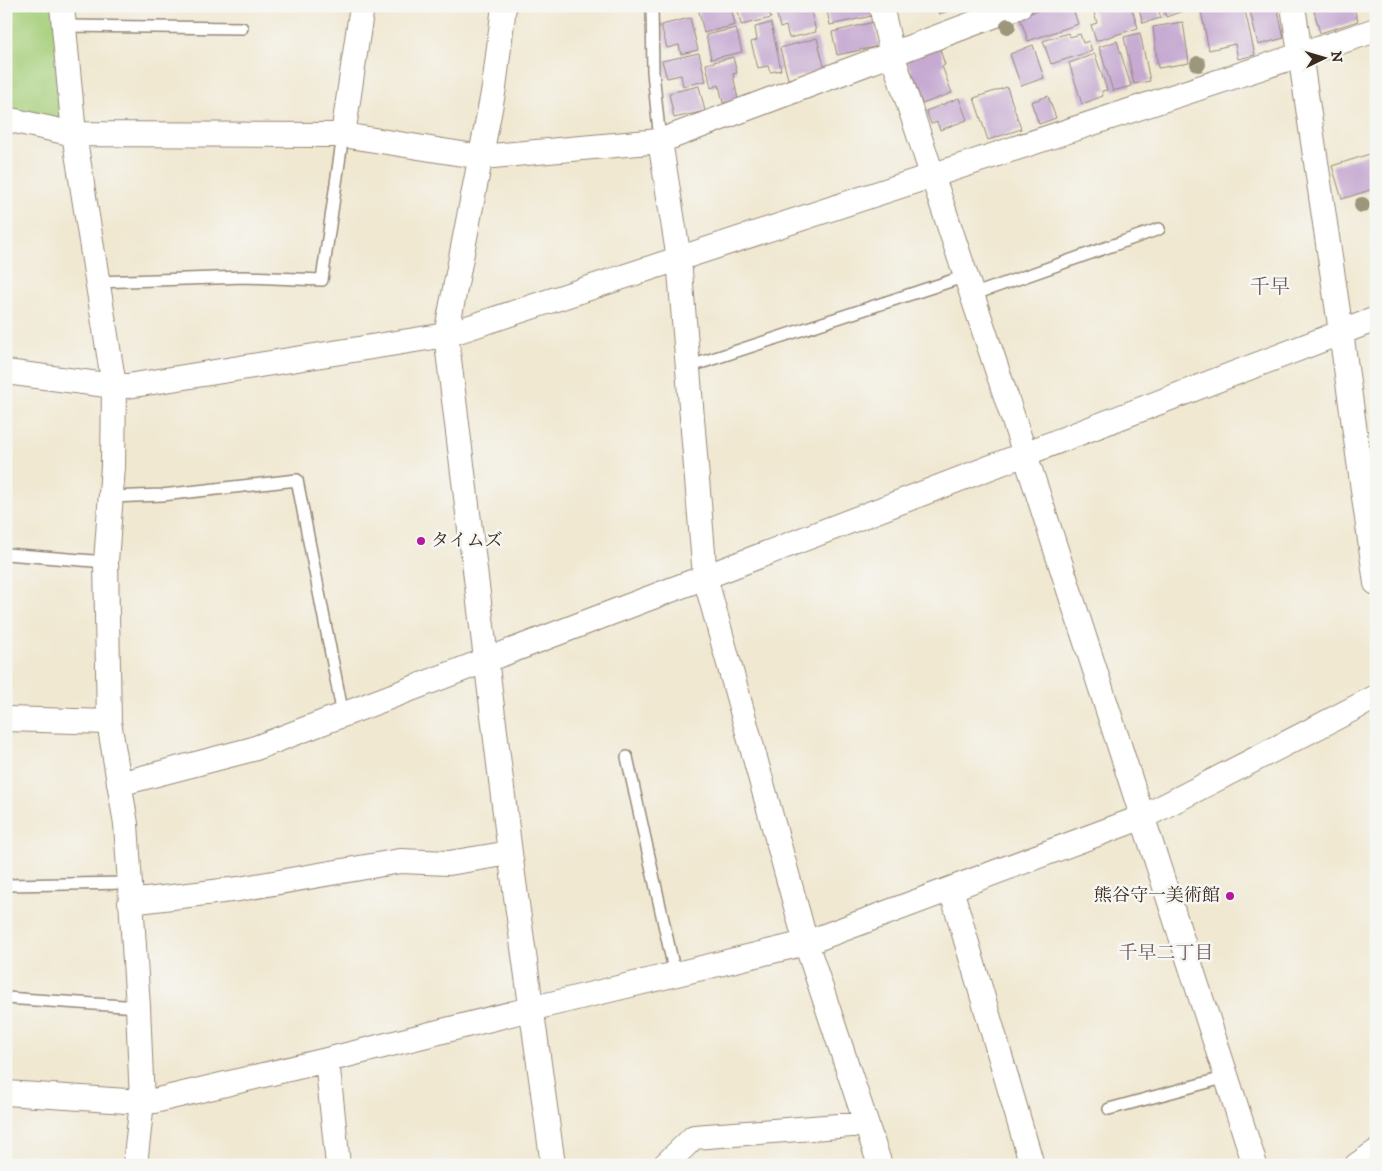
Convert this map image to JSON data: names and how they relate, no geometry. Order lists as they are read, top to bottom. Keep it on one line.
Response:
{"districts":["千早","千早二丁目"],"places":["タイムズ","熊谷守一美術館"],"north":"right"}
